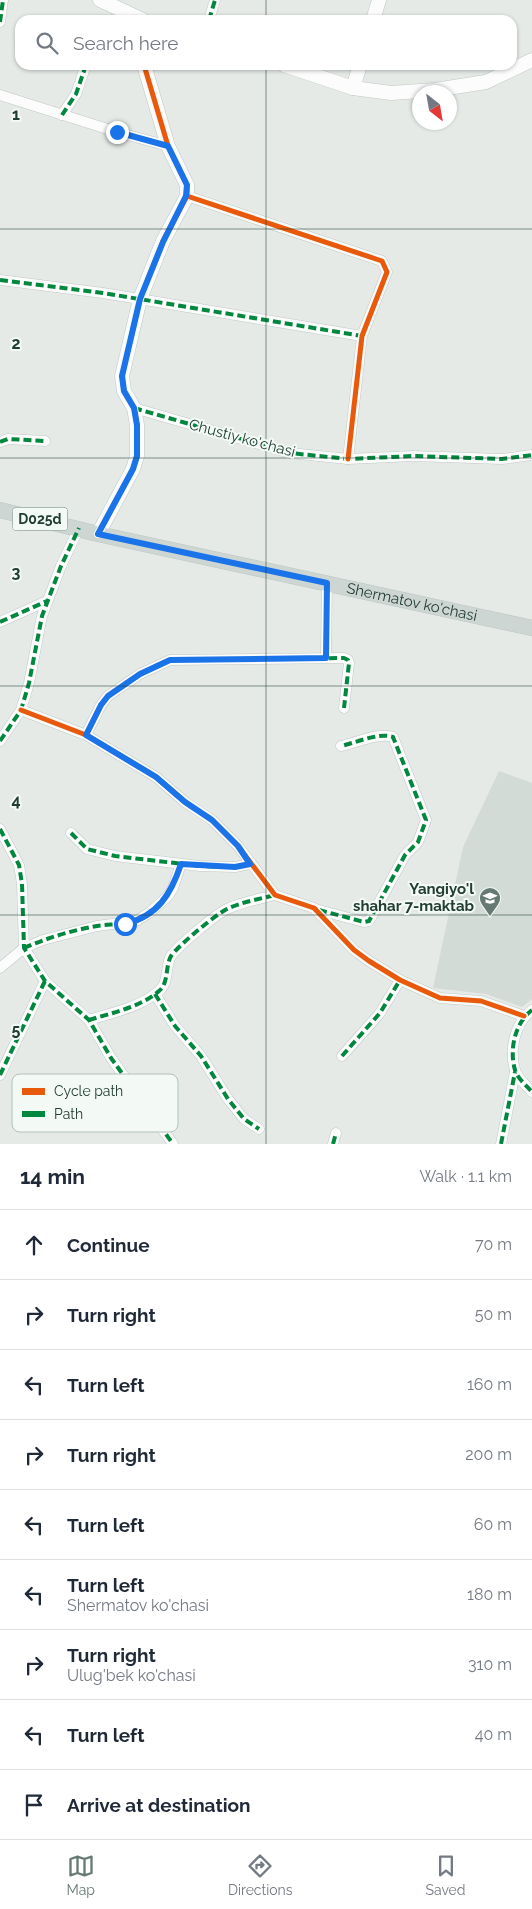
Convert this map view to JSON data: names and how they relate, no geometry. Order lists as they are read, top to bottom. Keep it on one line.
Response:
{"streets":{"main road":["D025d","Shermatov ko'chasi"],"street":["Chustiy ko'chasi"]},"places":{"school or university":["Yangiyo'l shahar 7-maktab"]},"legend":["Cycle path","Path"],"north":"bottom right","page":{"search":"Search here","heading":["14 min","Walk · 1.1 km"],"list":[["Continue","70 m"],["Turn right","50 m"],["Turn left","160 m"],["Turn right","200 m"],["Turn left","60 m"],["Turn left","Shermatov ko'chasi","180 m"],["Turn right","Ulug'bek ko'chasi","310 m"],["Turn left","40 m"],"Arrive at destination"],"nav":["Map","Directions","Saved"]},"grid":{"rows":["1","2","3","4","5"]}}
